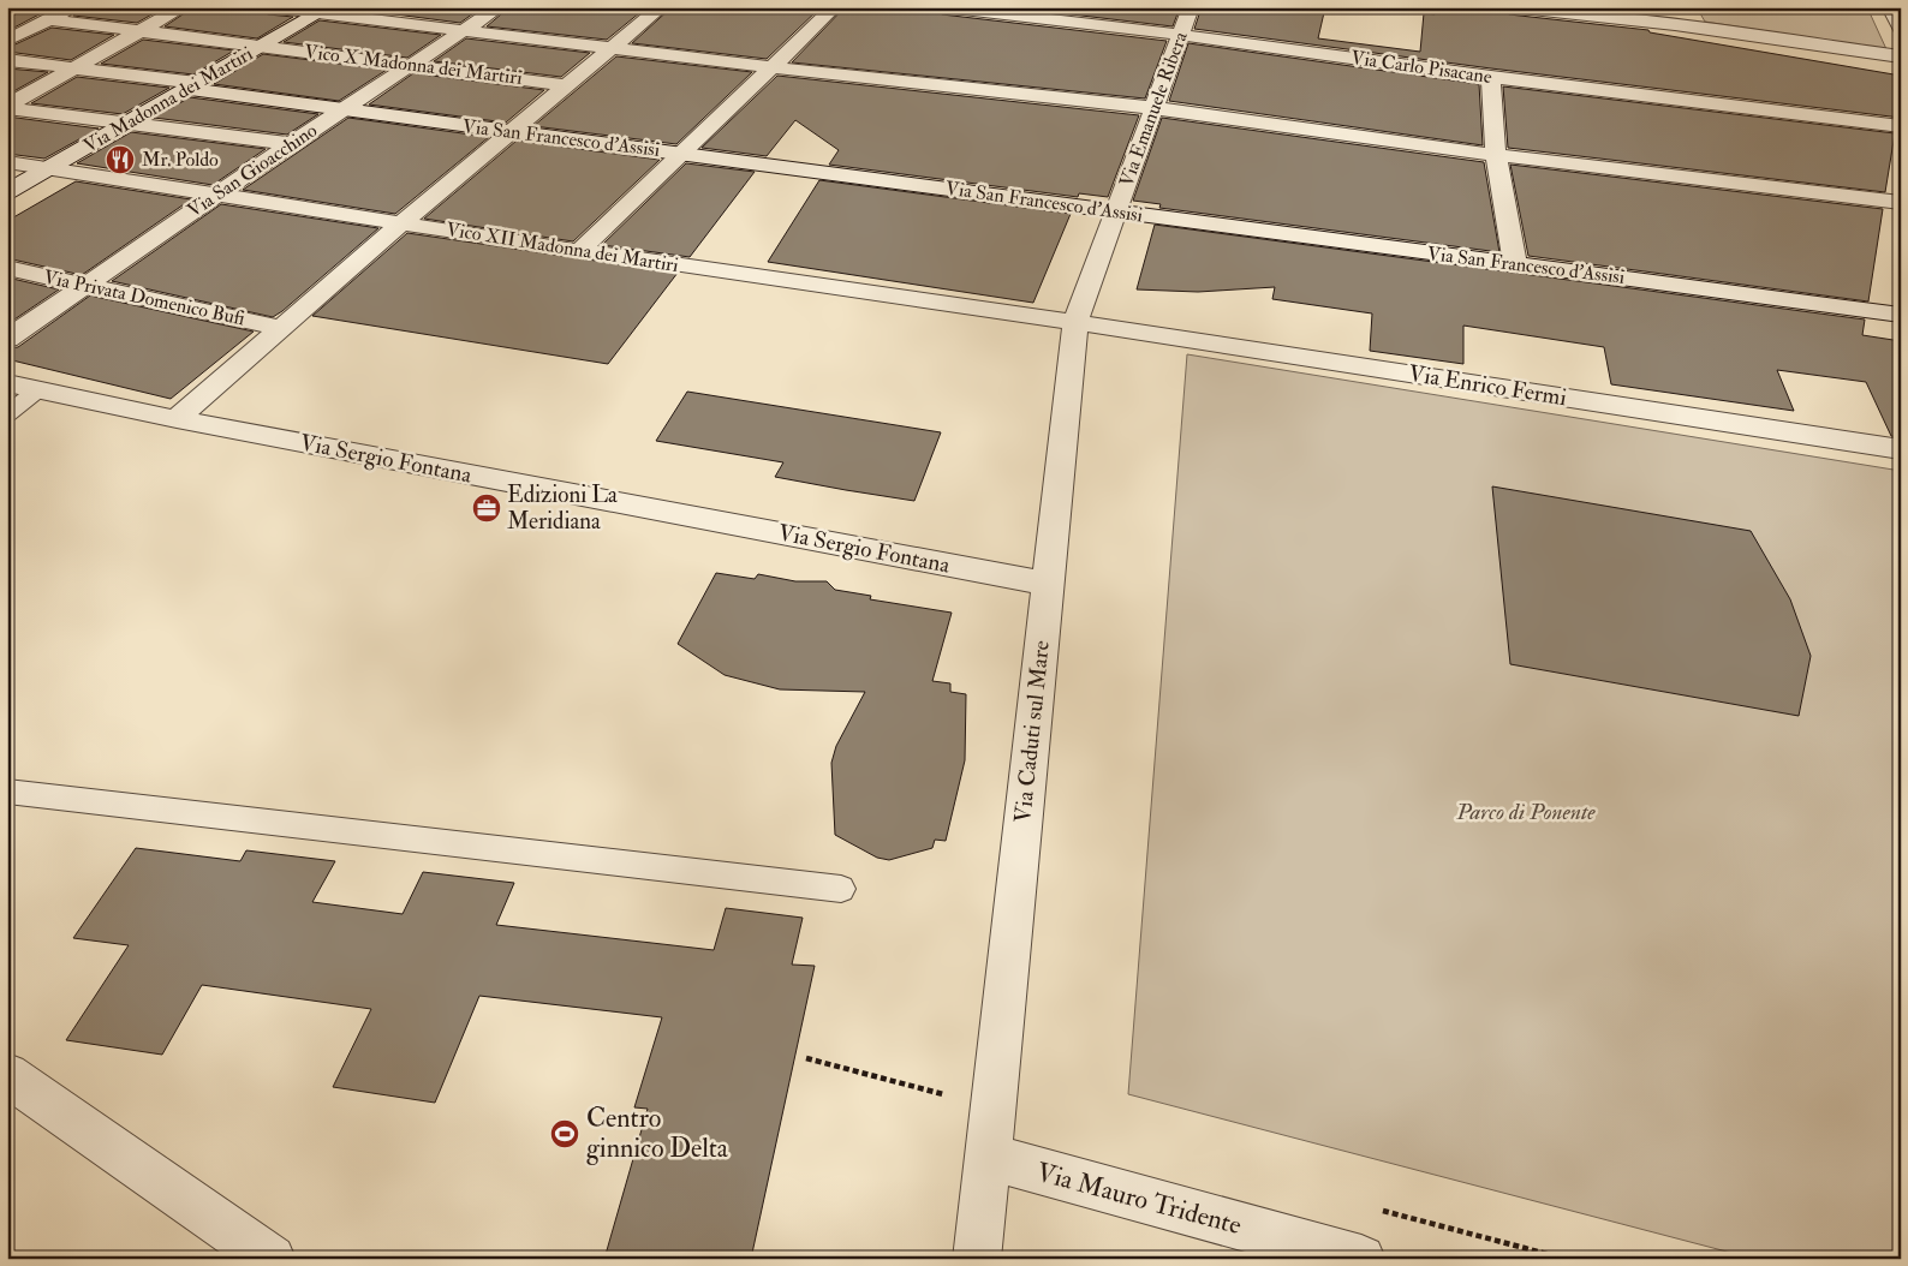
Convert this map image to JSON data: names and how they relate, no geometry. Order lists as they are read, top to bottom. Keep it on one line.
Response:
{"streets":{"street":["Vico X Madonna dei Martiri","Via Carlo Pisacane","Via Madonna dei Martiri","Via Emanuele Ribera","Via San Francesco d'Assisi","Via San Gioacchino","Vico XII Madonna dei Martiri","Via Privata Domenico Bufi","Via Enrico Fermi","Via Sergio Fontana","Via Caduti sul Mare","Via Mauro Tridente"]},"crossings":[["Vico X Madonna dei Martiri","Via Madonna dei Martiri"],["Vico X Madonna dei Martiri","Via San Gioacchino"],["Via Carlo Pisacane","Via Emanuele Ribera"],["Via Madonna dei Martiri","Via San Francesco d'Assisi"],["Via Madonna dei Martiri","Vico XII Madonna dei Martiri"],["Via Emanuele Ribera","Via San Francesco d'Assisi"],["Via Emanuele Ribera","Via Caduti sul Mare"],["Via San Francesco d'Assisi","Via San Gioacchino"],["Via San Francesco d'Assisi","Via Caduti sul Mare"],["Via San Gioacchino","Vico XII Madonna dei Martiri"],["Via San Gioacchino","Via Privata Domenico Bufi"],["Vico XII Madonna dei Martiri","Via Enrico Fermi"],["Vico XII Madonna dei Martiri","Via Caduti sul Mare"],["Via Enrico Fermi","Via Caduti sul Mare"],["Via Sergio Fontana","Via Caduti sul Mare"],["Via Caduti sul Mare","Via Mauro Tridente"]],"parks":["Parco di Ponente"],"places":{"restaurant":["Mr. Poldo"],"office":["Edizioni La Meridiana"],"sports":["Centro ginnico Delta"]}}
